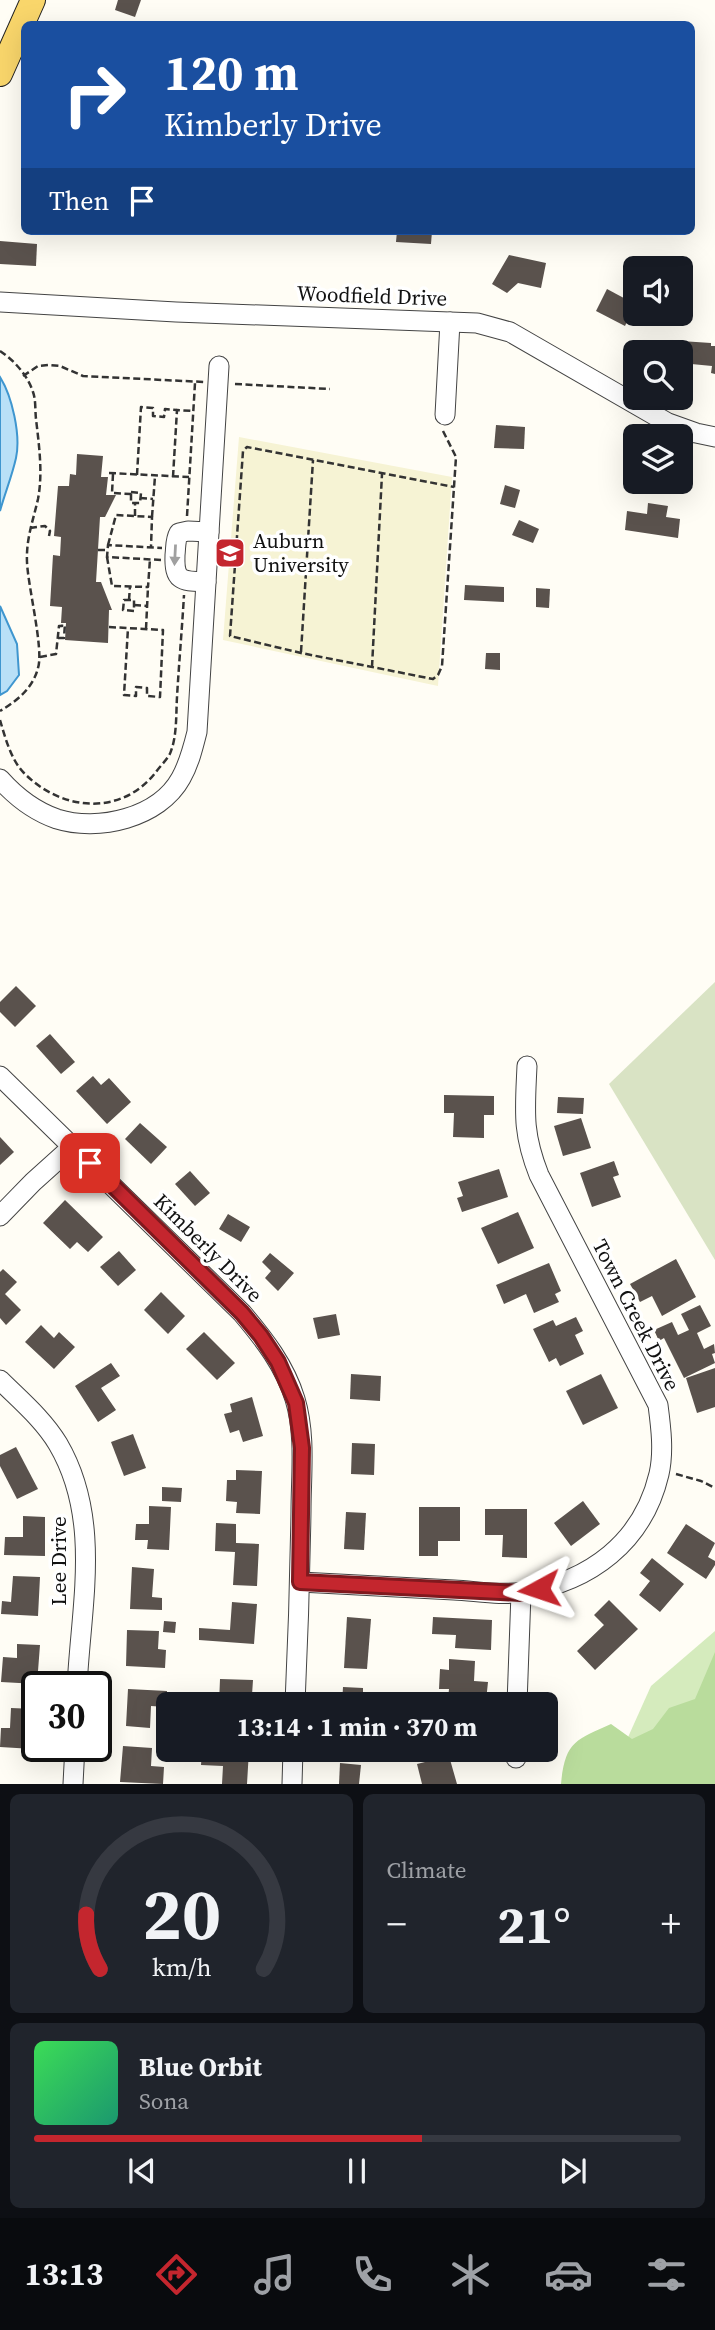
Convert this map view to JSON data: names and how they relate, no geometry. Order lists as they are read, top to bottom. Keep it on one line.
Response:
{"streets":{"street":["Woodfield Drive","Kimberly Drive","Town Creek Drive","Lee Drive"]},"crossings":[["Kimberly Drive","Town Creek Drive"]],"places":{"school or university":["Auburn University"]},"page":{"turn":["120 m","Kimberly Drive"],"then":"Then","limit":"30","trip":"13:14 · 1 min · 370 m","tile":"Climate","heat":["−","21°","+"],"song":["Blue Orbit","Sona"],"tabs":"13:13","gauge":["20","km/h"]}}
